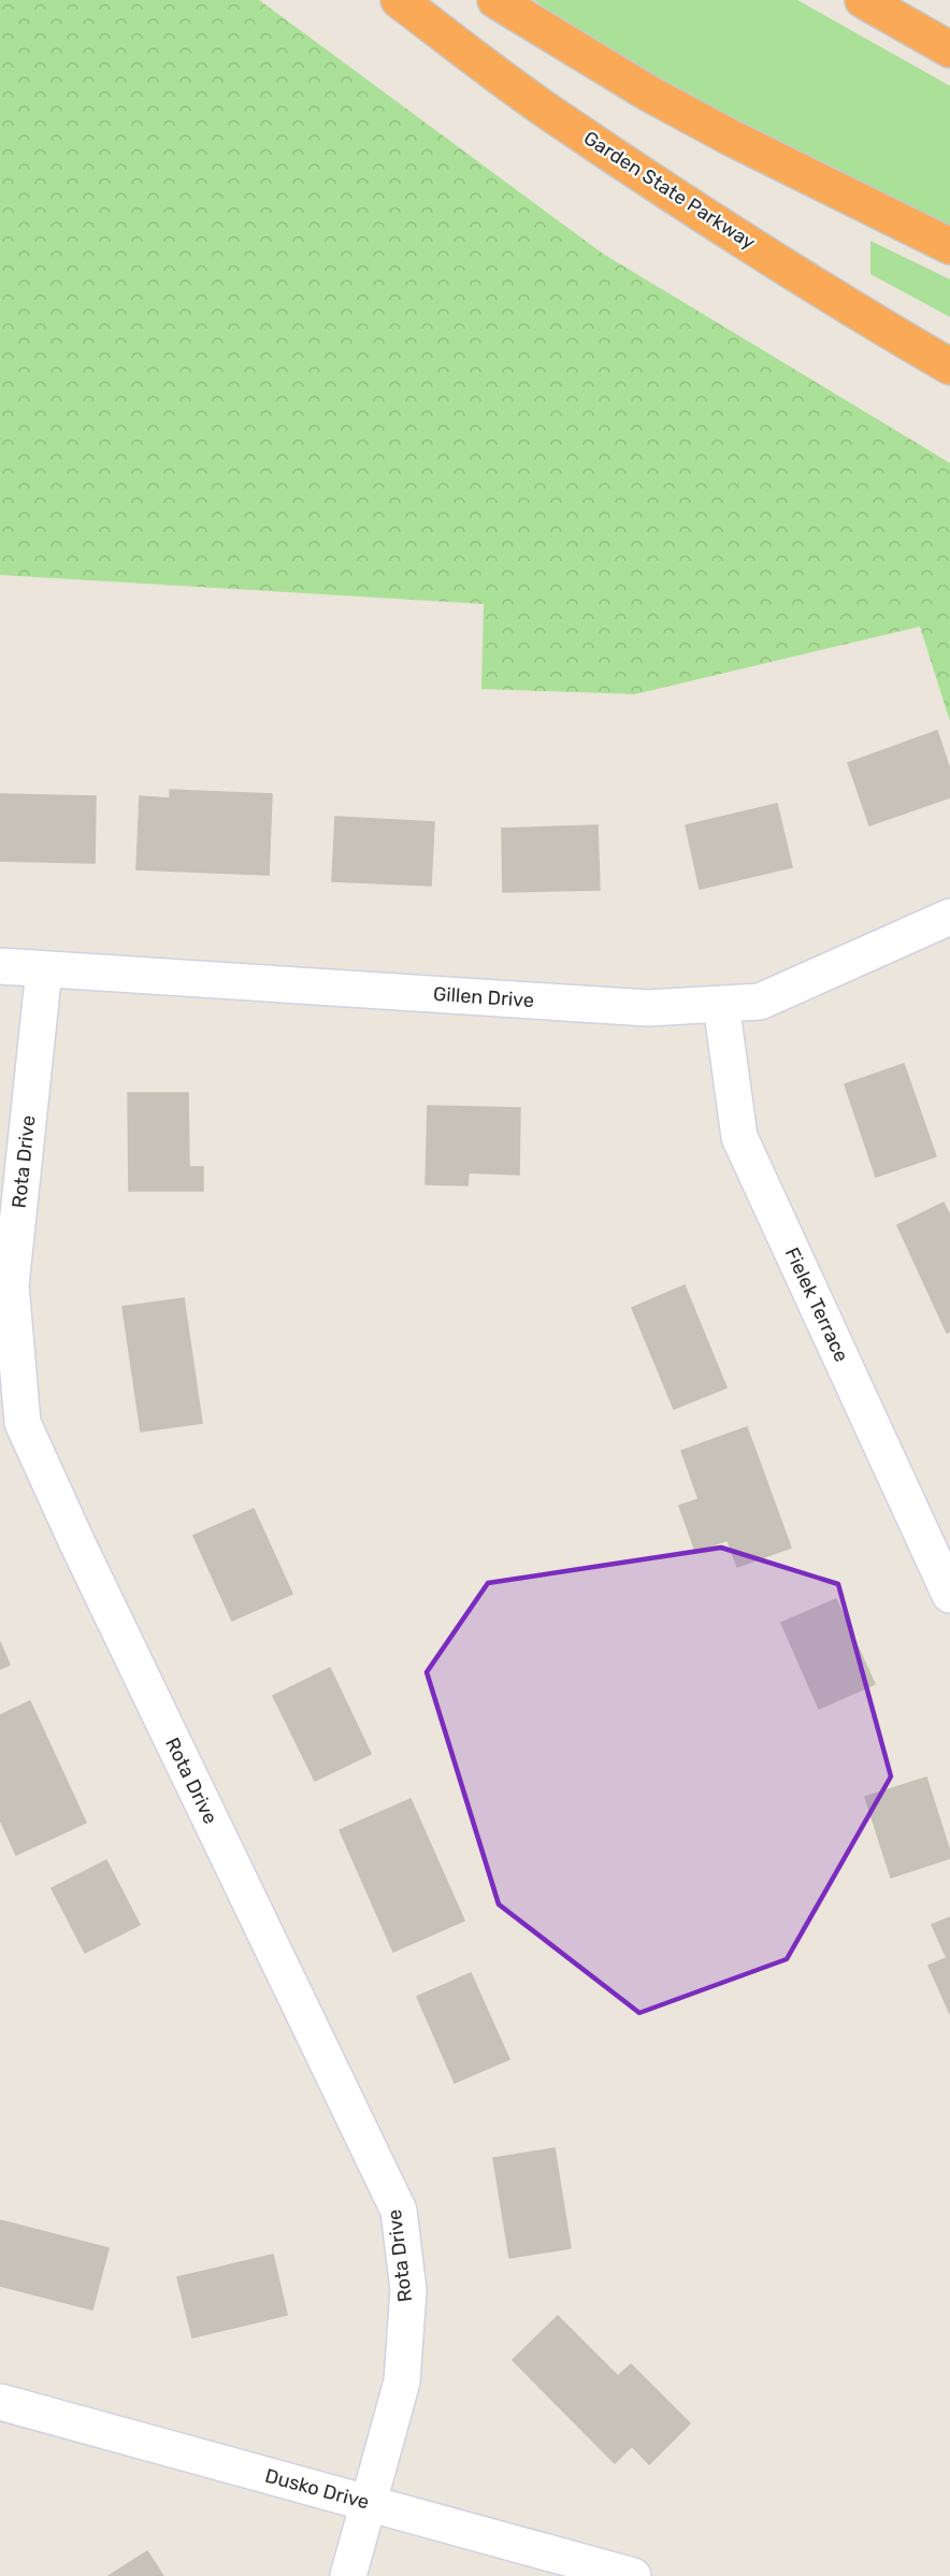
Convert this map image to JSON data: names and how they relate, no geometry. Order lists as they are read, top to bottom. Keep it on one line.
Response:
{"streets":{"highway":["Garden State Parkway"],"street":["Gillen Drive","Rota Drive","Fielek Terrace","Dusko Drive"]},"crossings":[["Gillen Drive","Rota Drive"],["Gillen Drive","Fielek Terrace"],["Rota Drive","Dusko Drive"]]}
